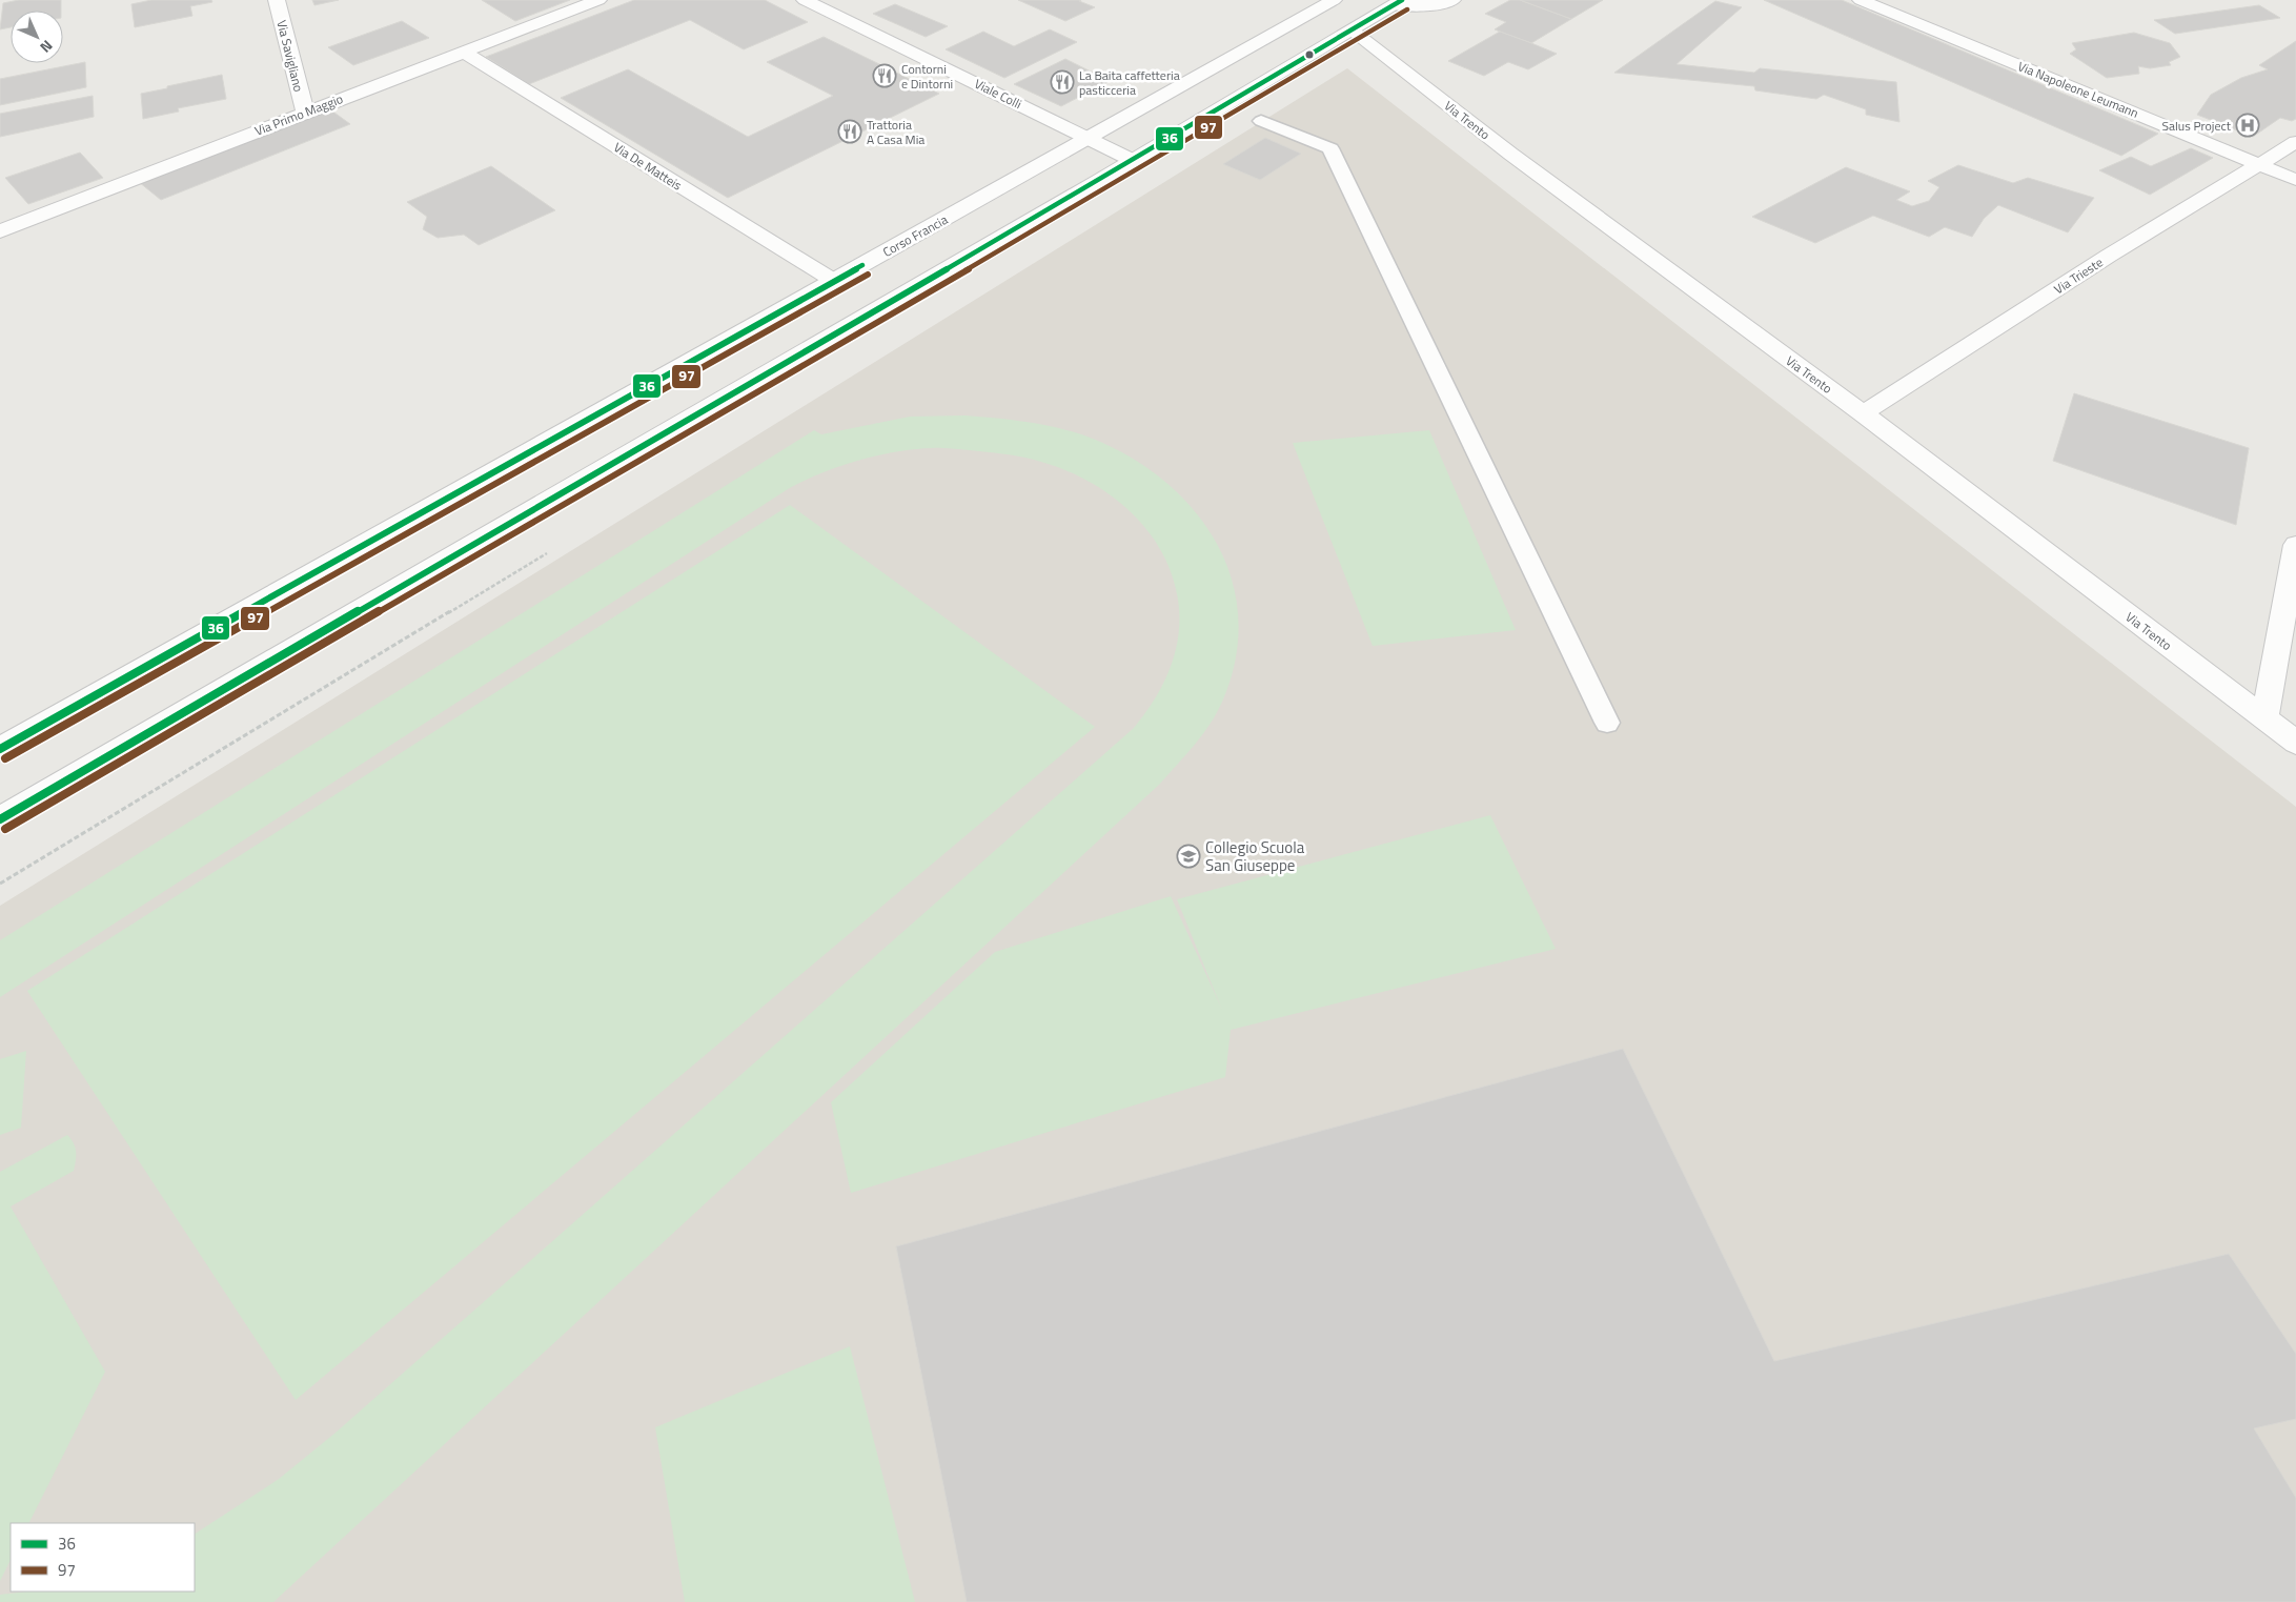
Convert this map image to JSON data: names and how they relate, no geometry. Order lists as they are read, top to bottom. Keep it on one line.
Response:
{"streets":{"street":["Via Savigliano","Via Napoleone Leumann","Viale Colli","Via Primo Maggio","Via Trento","Via De Matteis","Corso Francia","Via Trieste"]},"crossings":[["Via Savigliano","Via Primo Maggio"],["Via Napoleone Leumann","Via Trieste"],["Viale Colli","Corso Francia"],["Via Primo Maggio","Via De Matteis"],["Via Trento","Via Trieste"],["Via De Matteis","Corso Francia"]],"places":{"restaurant":["Contorni e Dintorni","La Baita caffetteria pasticceria","Trattoria A Casa Mia"],"hospital":["Salus Project"],"school or university":["Collegio Scuola San Giuseppe"]},"lines":["transit line 36","transit line 97"],"legend":["36","97"],"north":"bottom right"}
